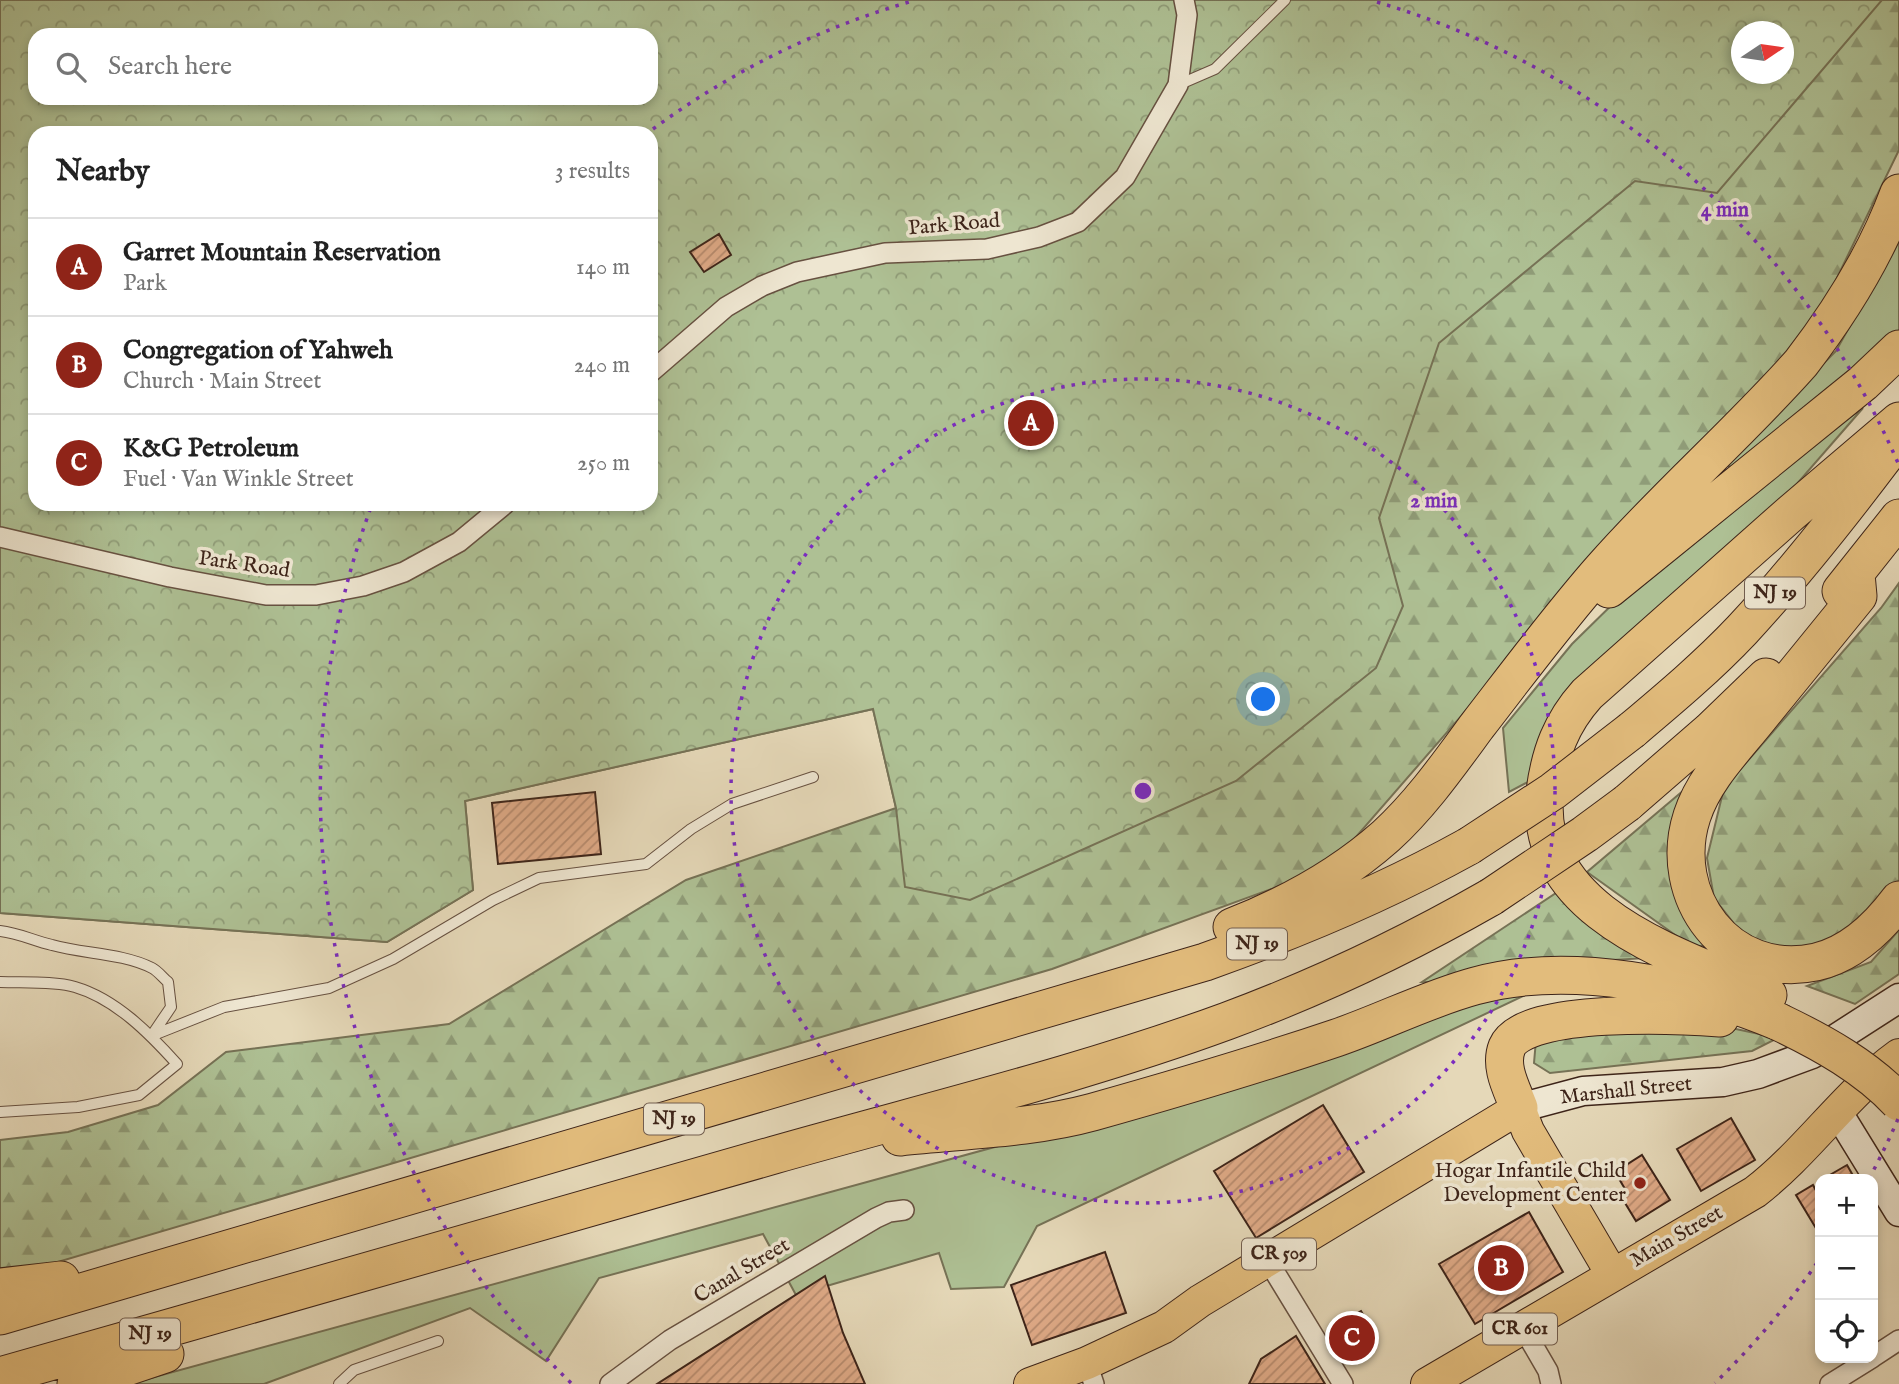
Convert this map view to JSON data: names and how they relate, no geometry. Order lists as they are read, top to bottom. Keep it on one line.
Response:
{"streets":{"highway":["NJ 19"],"main road":["Marshall Street","Main Street","CR 509","CR 601"],"street":["Park Road","Canal Street"]},"places":["Hogar Infantile Child Development Center"],"north":"right","page":{"search":"Search here","heading":["Nearby","3 results"],"list":[{"mark":"A","name":"Garret Mountain Reservation","note":"Park","value":"140 m"},{"mark":"B","name":"Congregation of Yahweh","note":"Church · Main Street","value":"240 m"},{"mark":"C","name":"K&G Petroleum","note":"Fuel · Van Winkle Street","value":"250 m"}],"pins":["A","B","C"],"map_buttons":["+","−"]},"rings":["4 min","2 min"]}
